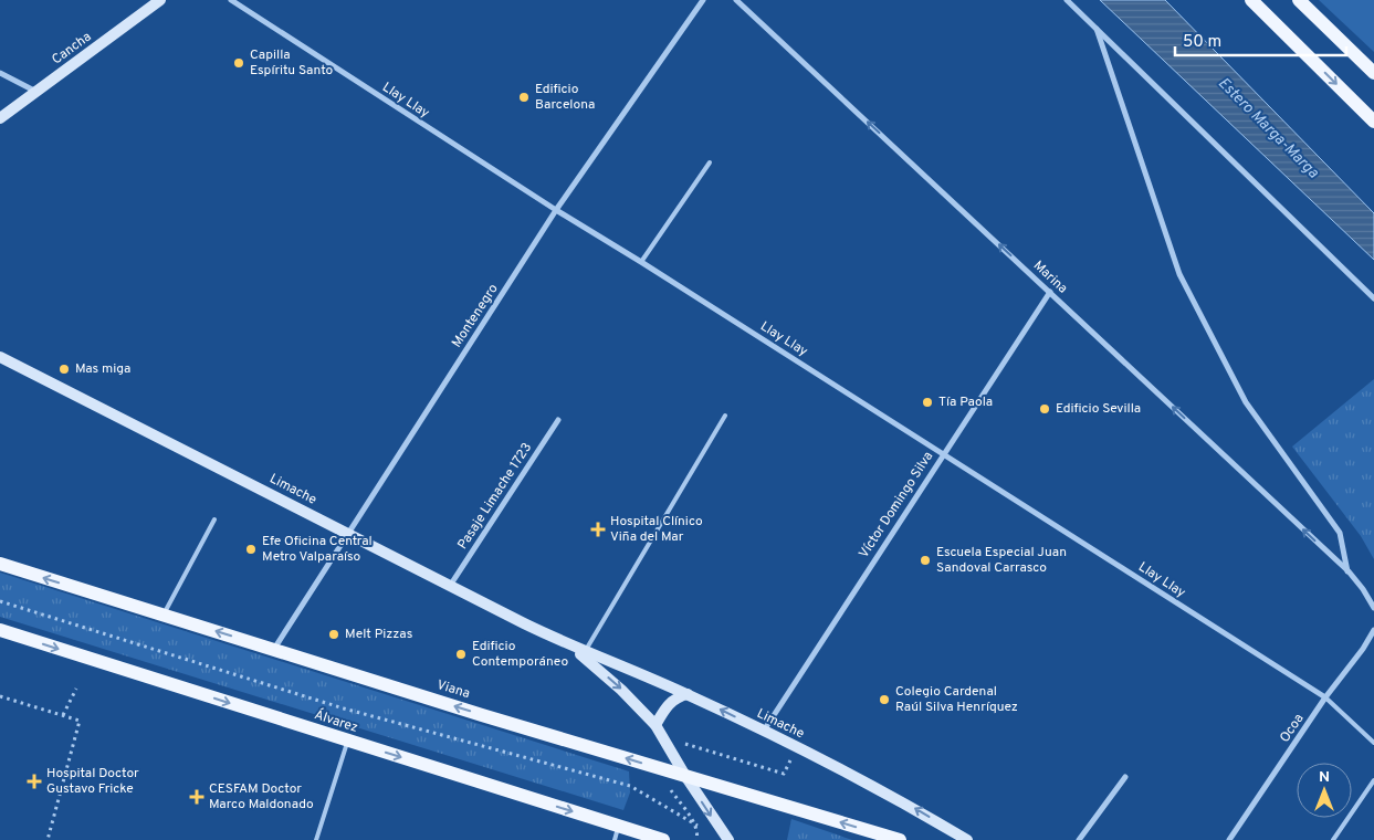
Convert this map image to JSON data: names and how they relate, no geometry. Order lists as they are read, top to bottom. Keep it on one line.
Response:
{"streets":{"main road":["Cancha","Limache","Viana","Álvarez"],"street":["Llay Llay","Marina","Montenegro","Pasaje Limache 1723","Víctor Domingo Silva","Ocoa"]},"crossings":[["Llay Llay","Montenegro"],["Llay Llay","Víctor Domingo Silva"],["Llay Llay","Ocoa"],["Marina","Víctor Domingo Silva"],["Montenegro","Limache"],["Montenegro","Viana"],["Limache","Pasaje Limache 1723"],["Limache","Víctor Domingo Silva"],["Limache","Viana"]],"one_way":["Marina","Viana","Álvarez"],"water":["Estero Marga-Marga"],"places":{"other":["Capilla Espíritu Santo","Edificio Barcelona","Mas miga","Tía Paola","Edificio Sevilla","Efe Oficina Central Metro Valparaíso","Escuela Especial Juan Sandoval Carrasco","Melt Pizzas","Edificio Contemporáneo","Colegio Cardenal Raúl Silva Henríquez"],"health":["Hospital Clínico Viña del Mar","Hospital Doctor Gustavo Fricke","CESFAM Doctor Marco Maldonado"]},"scale_bar":"50 m","north":"top"}
